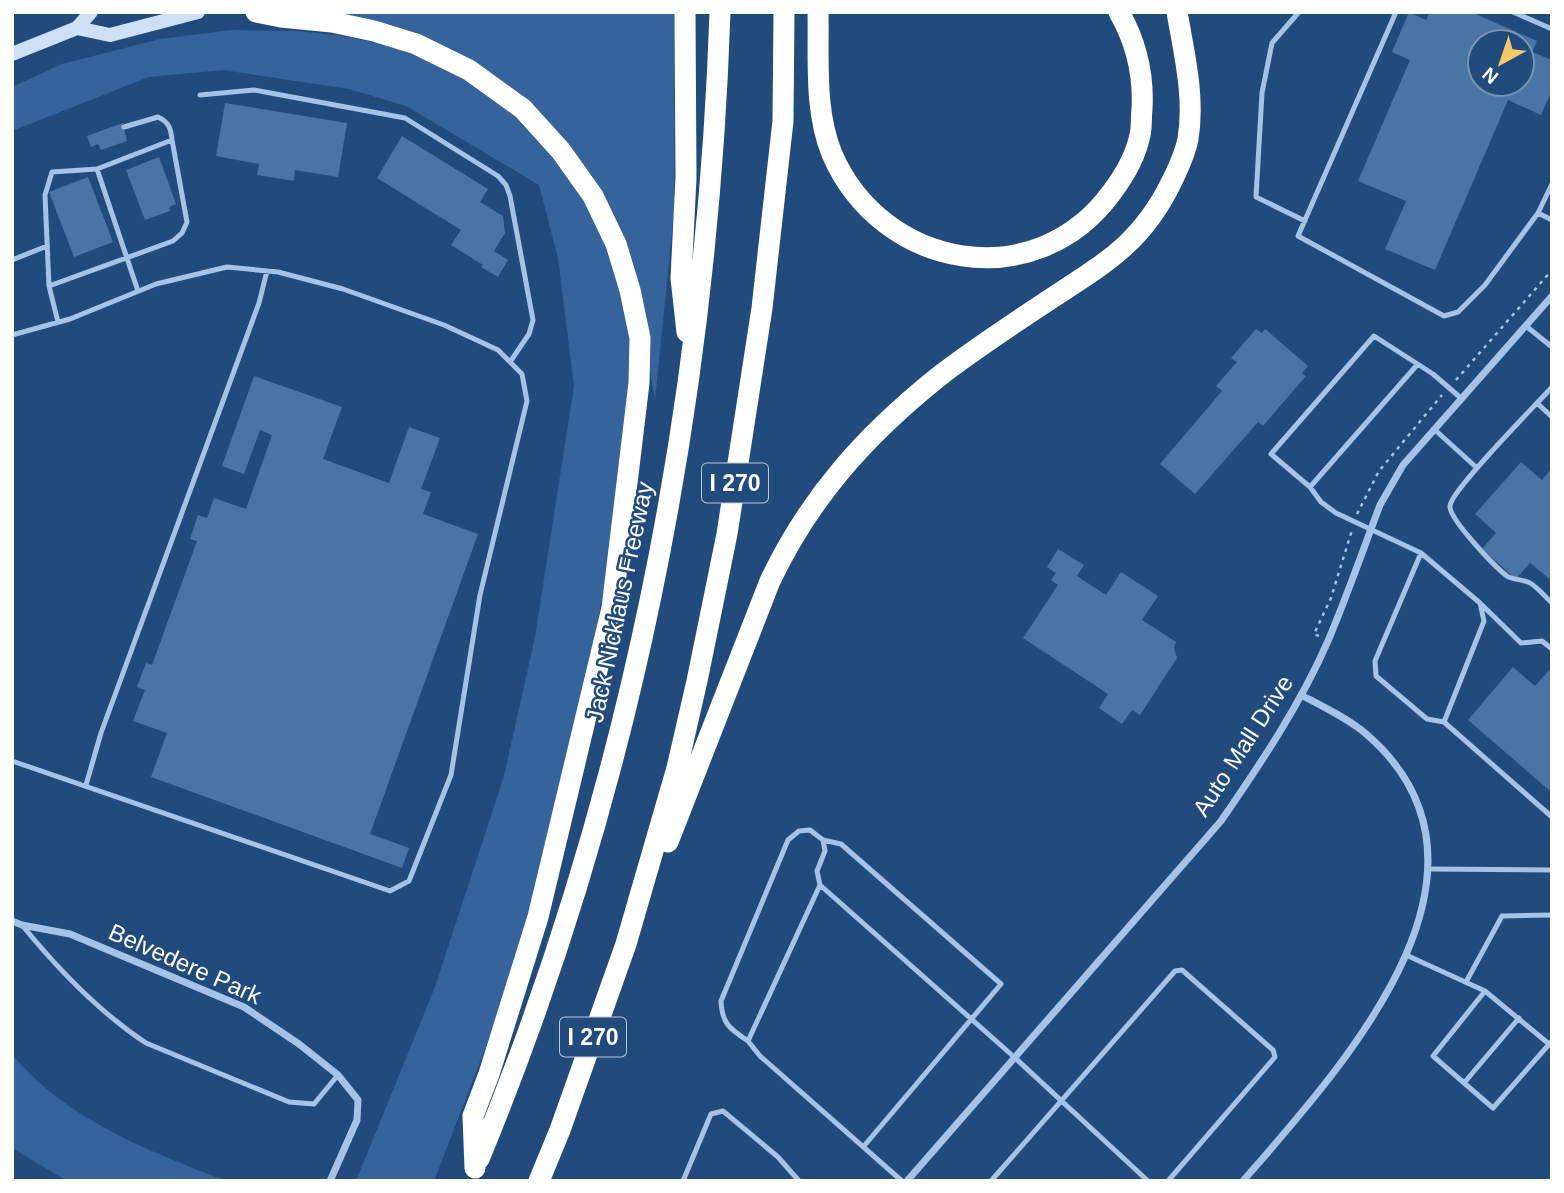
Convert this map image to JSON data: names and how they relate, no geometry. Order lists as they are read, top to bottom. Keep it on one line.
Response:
{"streets":{"highway":["I 270","Jack Nicklaus Freeway"],"street":["Auto Mall Drive","Belvedere Park"]},"north":"bottom left"}
